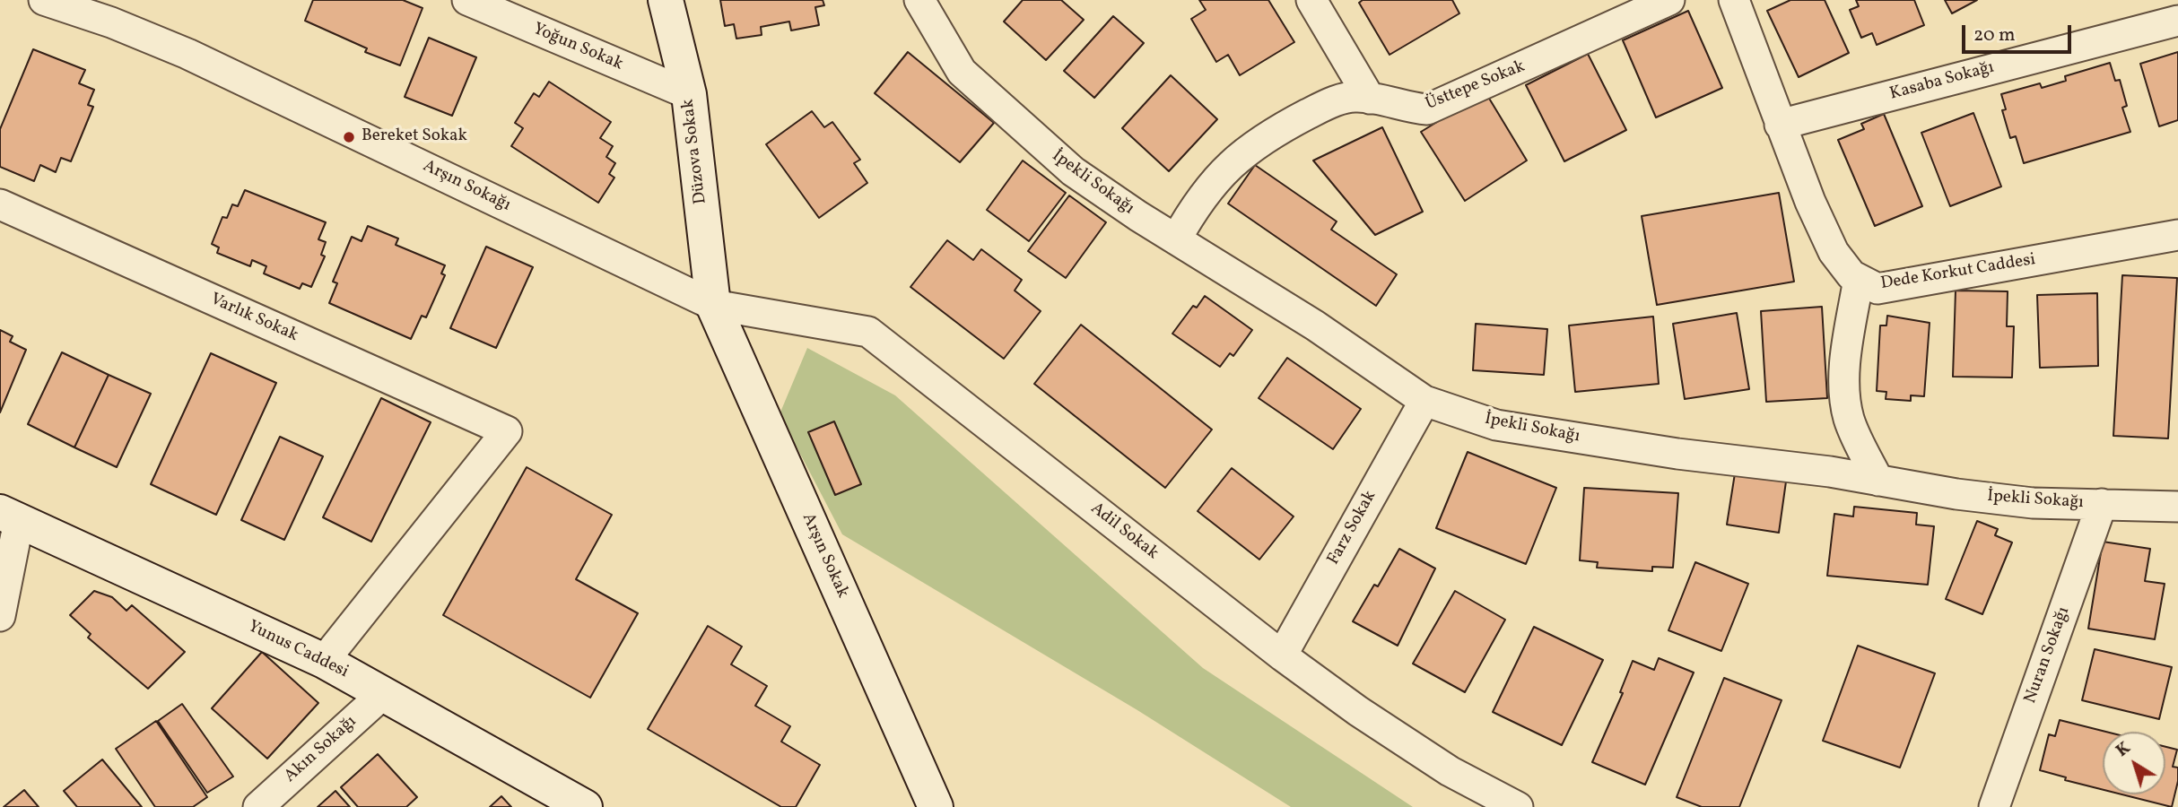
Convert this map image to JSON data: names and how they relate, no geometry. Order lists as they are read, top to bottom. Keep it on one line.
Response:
{"streets":{"street":["Yoğun Sokak","Kasaba Sokağı","Üsttepe Sokak","Düzova Sokak","İpekli Sokağı","Arşın Sokağı","Dede Korkut Caddesi","Varlık Sokak","Farz Sokak","Adil Sokak","Arşın Sokak","Yunus Caddesi","Nuran Sokağı","Akın Sokağı"]},"crossings":[["Yoğun Sokak","Düzova Sokak"],["Kasaba Sokağı","Dede Korkut Caddesi"],["Üsttepe Sokak","İpekli Sokağı"],["Düzova Sokak","Arşın Sokağı"],["Düzova Sokak","Adil Sokak"],["Düzova Sokak","Arşın Sokak"],["İpekli Sokağı","Farz Sokak"],["İpekli Sokağı","Nuran Sokağı"],["Arşın Sokağı","Adil Sokak"],["Arşın Sokağı","Arşın Sokak"],["Varlık Sokak","Yunus Caddesi"],["Farz Sokak","Adil Sokak"],["Adil Sokak","Arşın Sokak"],["Yunus Caddesi","Akın Sokağı"]],"places":["Bereket Sokak"],"scale_bar":"20 m","north":"top left"}
